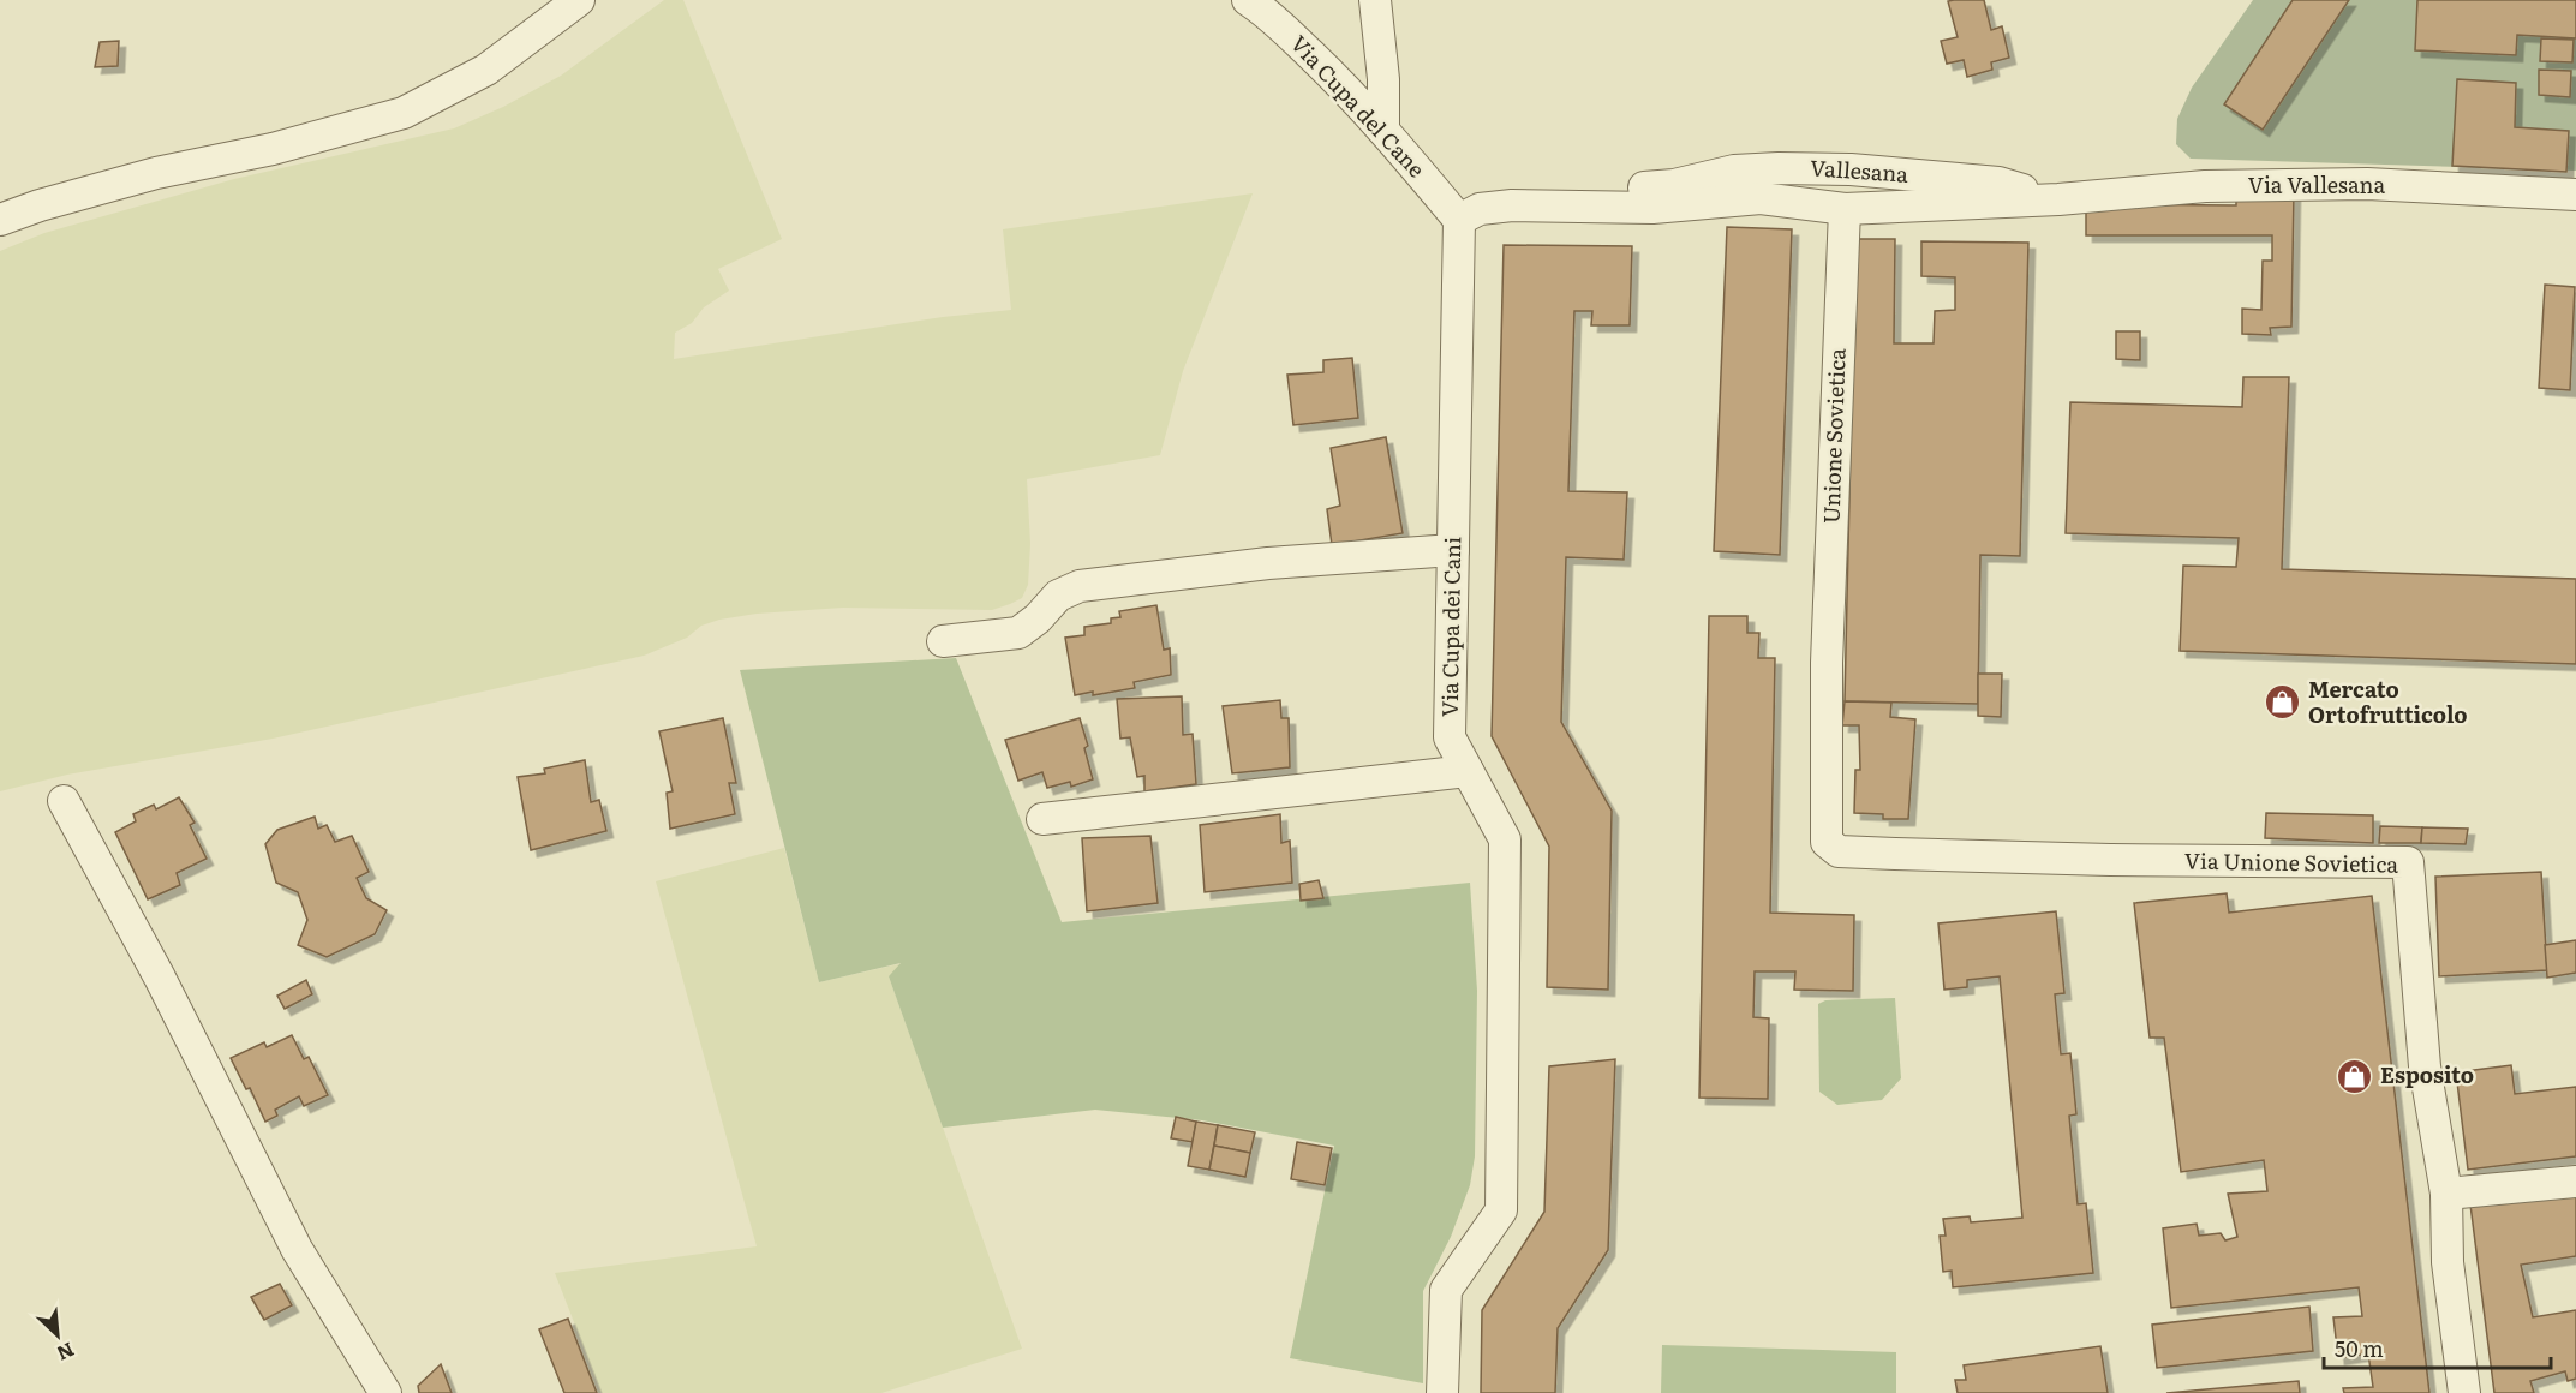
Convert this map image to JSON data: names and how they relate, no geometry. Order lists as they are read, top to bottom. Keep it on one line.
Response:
{"streets":{"street":["Via Cupa del Cane","Vallesana","Via Vallesana","Unione Sovietica","Via Cupa dei Cani","Via Unione Sovietica"]},"crossings":[["Via Cupa del Cane","Vallesana"],["Via Cupa del Cane","Via Cupa dei Cani"],["Vallesana","Via Vallesana"],["Vallesana","Unione Sovietica"],["Vallesana","Via Cupa dei Cani"],["Unione Sovietica","Via Unione Sovietica"]],"places":{"shop":["Mercato Ortofrutticolo","Esposito"]},"scale_bar":"50 m","north":"bottom right"}
